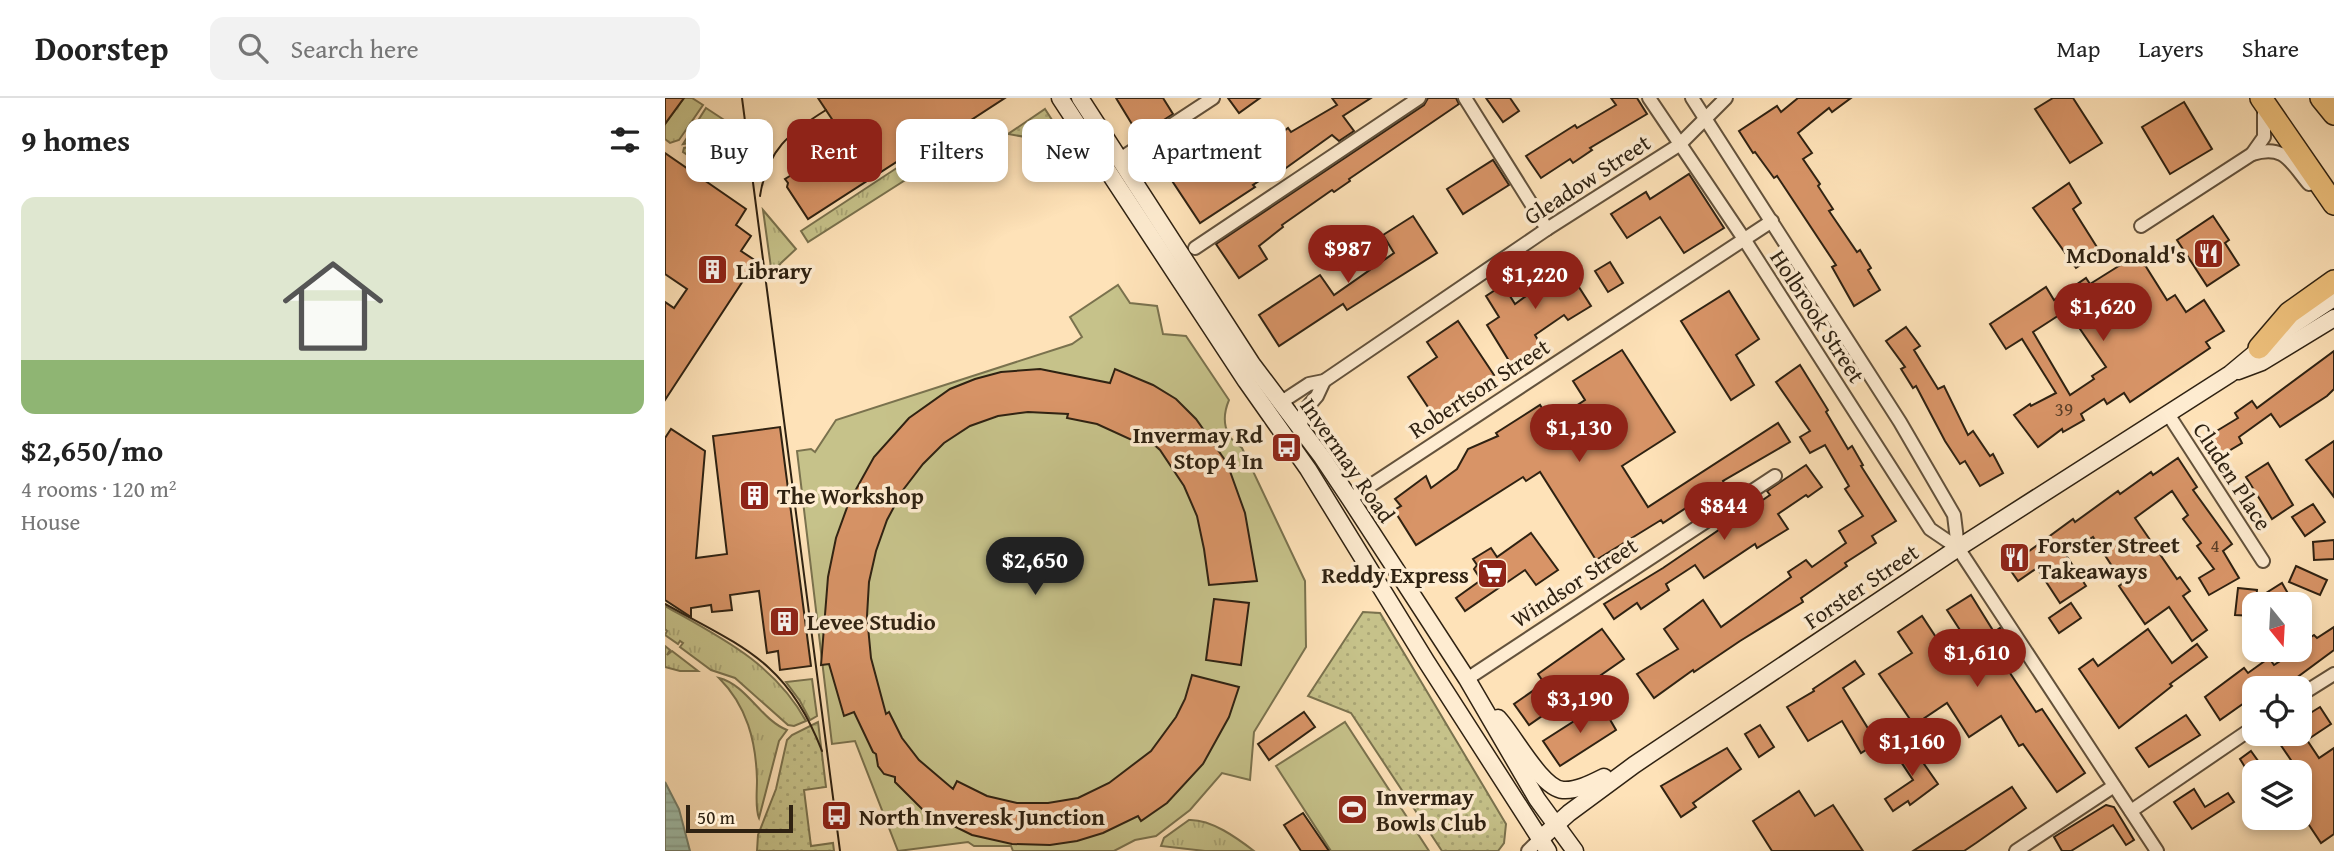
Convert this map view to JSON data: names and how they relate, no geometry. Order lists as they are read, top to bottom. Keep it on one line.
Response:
{"streets":{"main road":["Invermay Road","Forster Street"],"street":["Gleadow Street","Holbrook Street","Robertson Street","Cluden Place","Windsor Street"]},"crossings":[["Gleadow Street","Holbrook Street"],["Gleadow Street","Invermay Road"],["Holbrook Street","Robertson Street"],["Holbrook Street","Forster Street"],["Robertson Street","Invermay Road"],["Invermay Road","Windsor Street"],["Invermay Road","Forster Street"],["Cluden Place","Forster Street"]],"places":{"restaurant":["McDonald's","Forster Street Takeaways"],"building":["Library","The Workshop","Levee Studio"],"bus stop":["Invermay Rd Stop 4 In","North Inveresk Junction"],"supermarket":["Reddy Express"],"sports":["Invermay Bowls Club"]},"house_numbers":["39","4"],"scale_bar":"50 m","north":"bottom","page":{"header":"Doorstep","search":"Search here","nav":["Map","Layers","Share"],"heading":"9 homes","chip":["Buy","Rent","Filters","New","Apartment"],"list":[{"name":"$2,650/mo","note":"4 rooms · 120 m² · House"}],"price":["$987","$1,220","$1,620","$1,130","$844","$2,650","$1,610","$3,190","$1,160"],"scale":"50 m"}}
